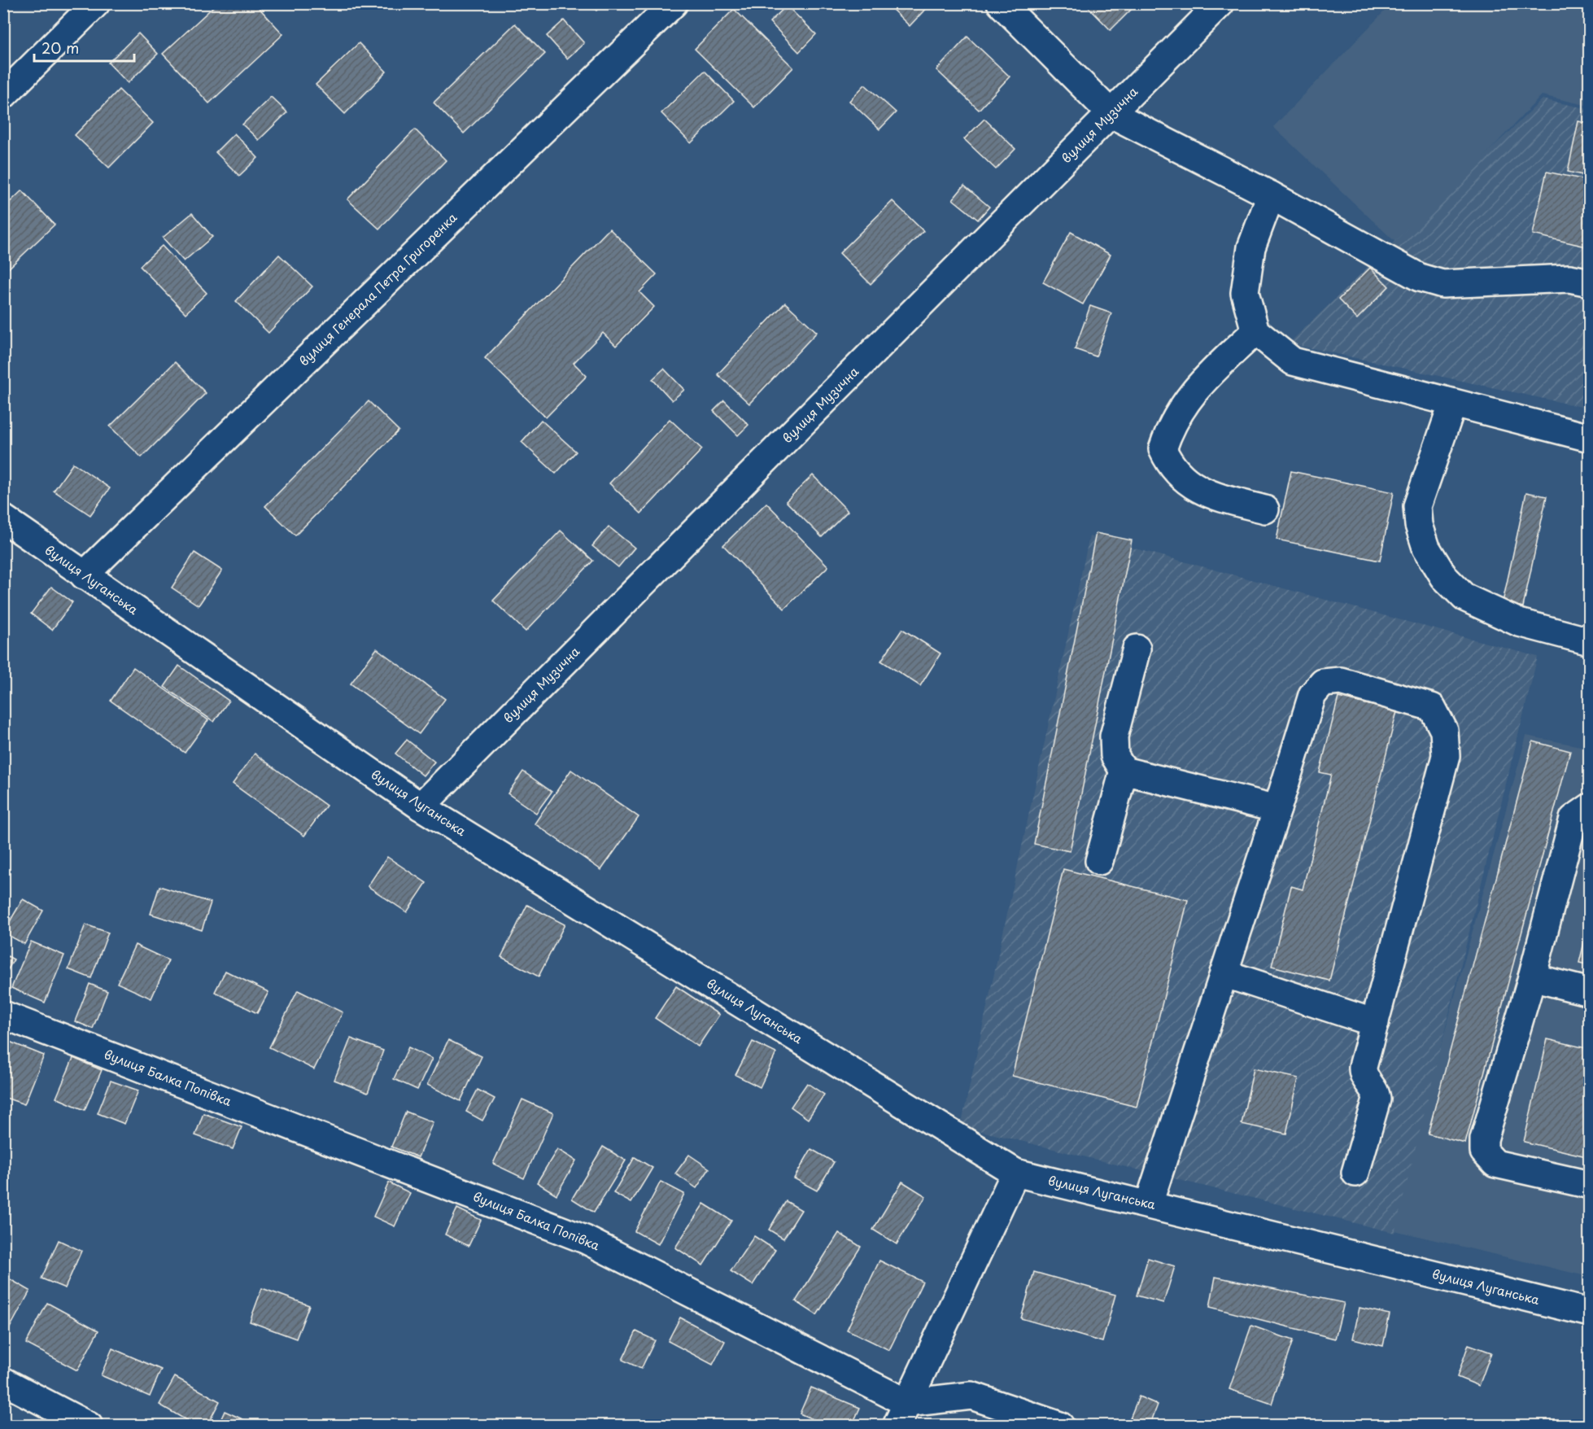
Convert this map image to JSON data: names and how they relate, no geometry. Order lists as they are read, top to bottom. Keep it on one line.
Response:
{"streets":{"street":["вулиця Музична","вулиця Генерала Петра Григоренка","вулиця Луганська","вулиця Балка Попівка"]},"crossings":[["вулиця Музична","вулиця Луганська"],["вулиця Генерала Петра Григоренка","вулиця Луганська"]],"scale_bar":"20 m"}
